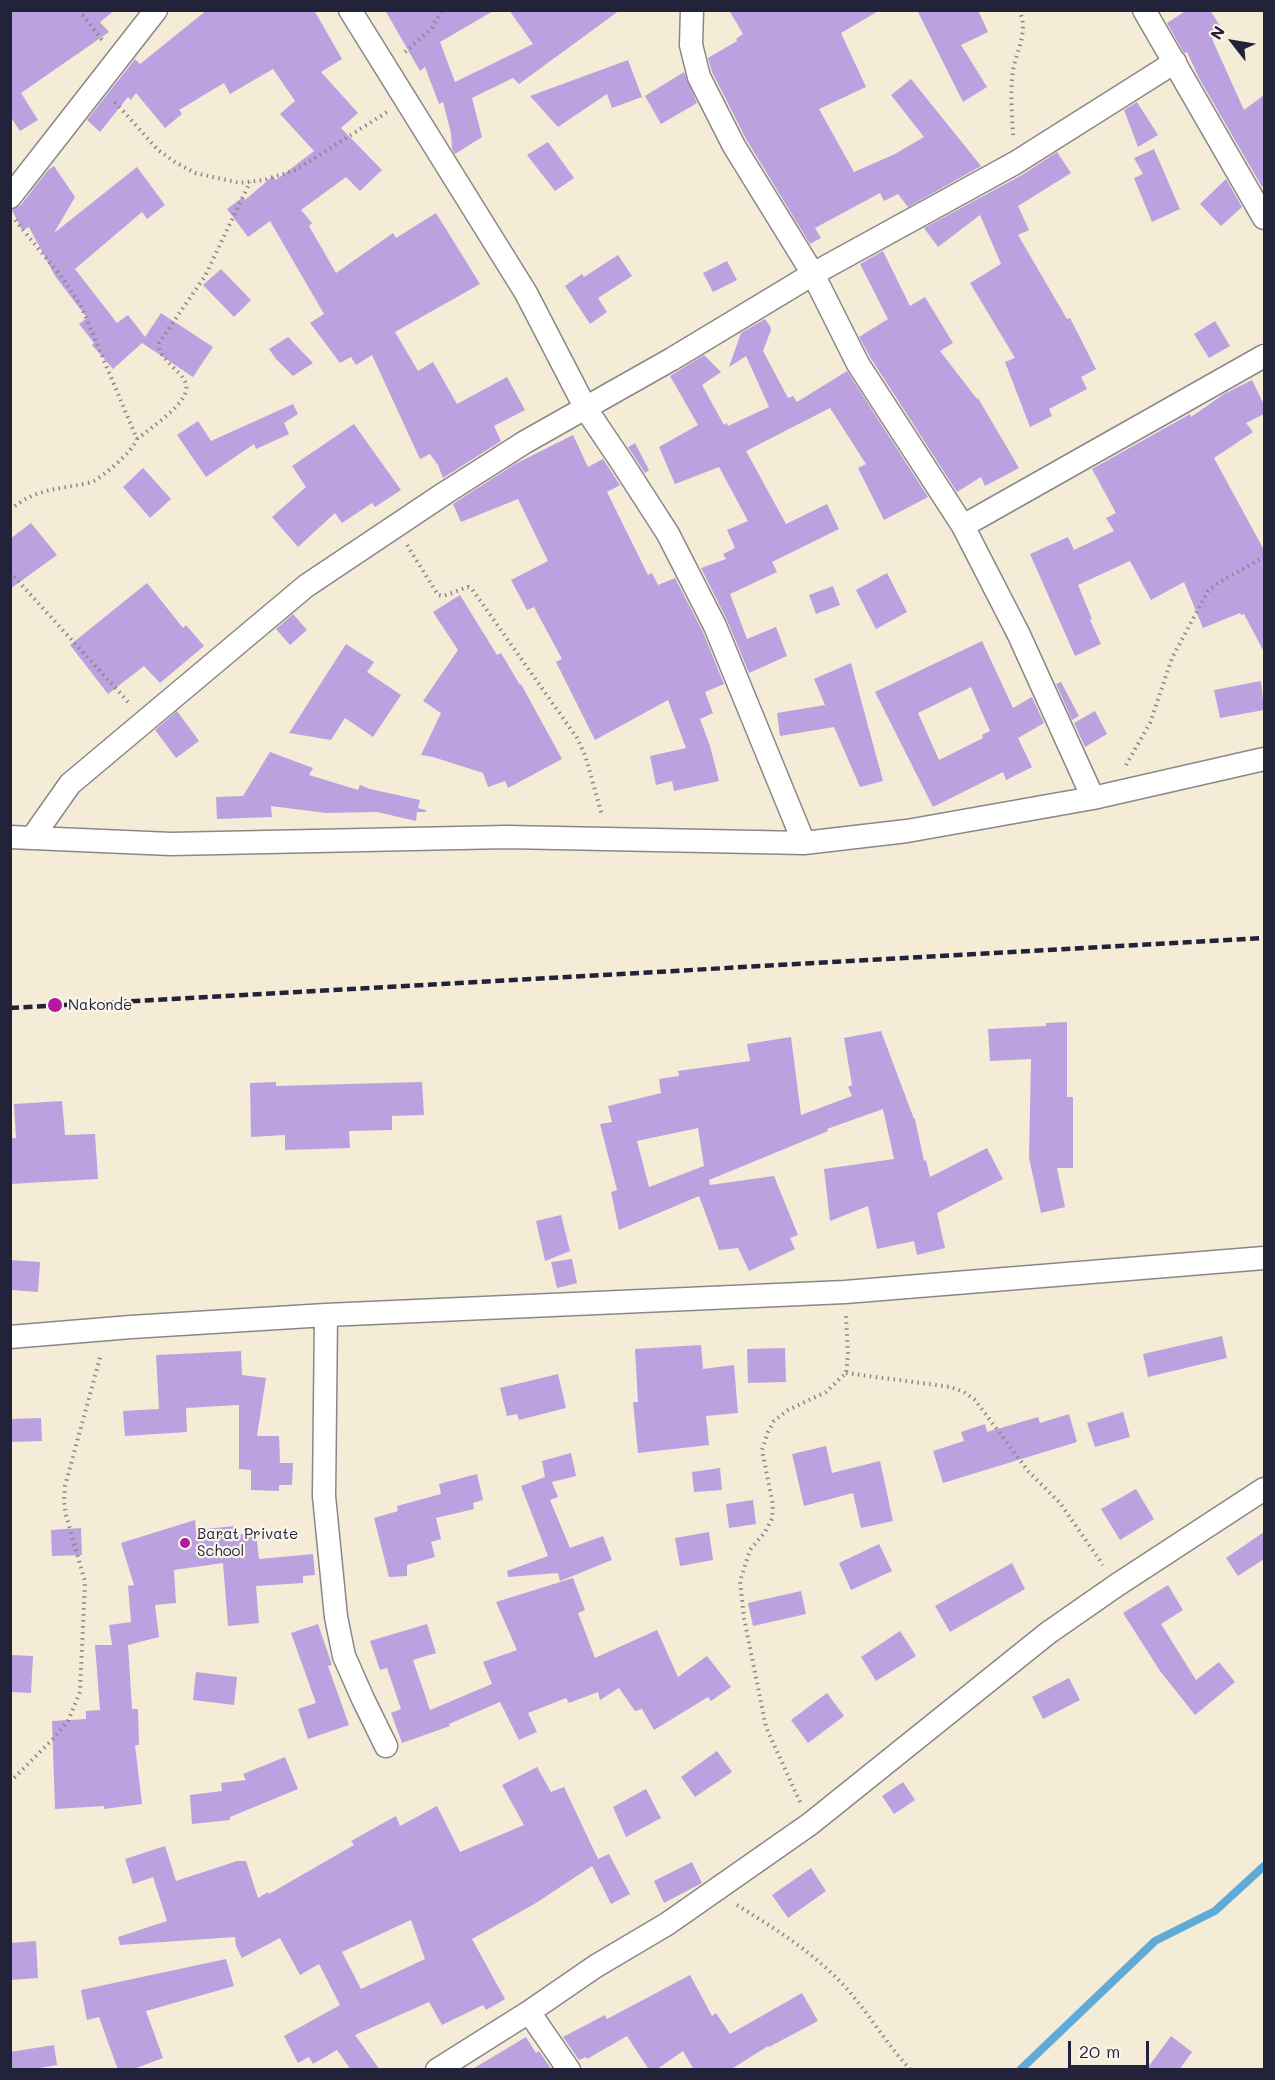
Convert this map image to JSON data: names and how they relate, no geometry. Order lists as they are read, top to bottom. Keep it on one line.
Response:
{"places":["Nakonde","Barat Private School"],"scale_bar":"20 m","north":"top left"}
